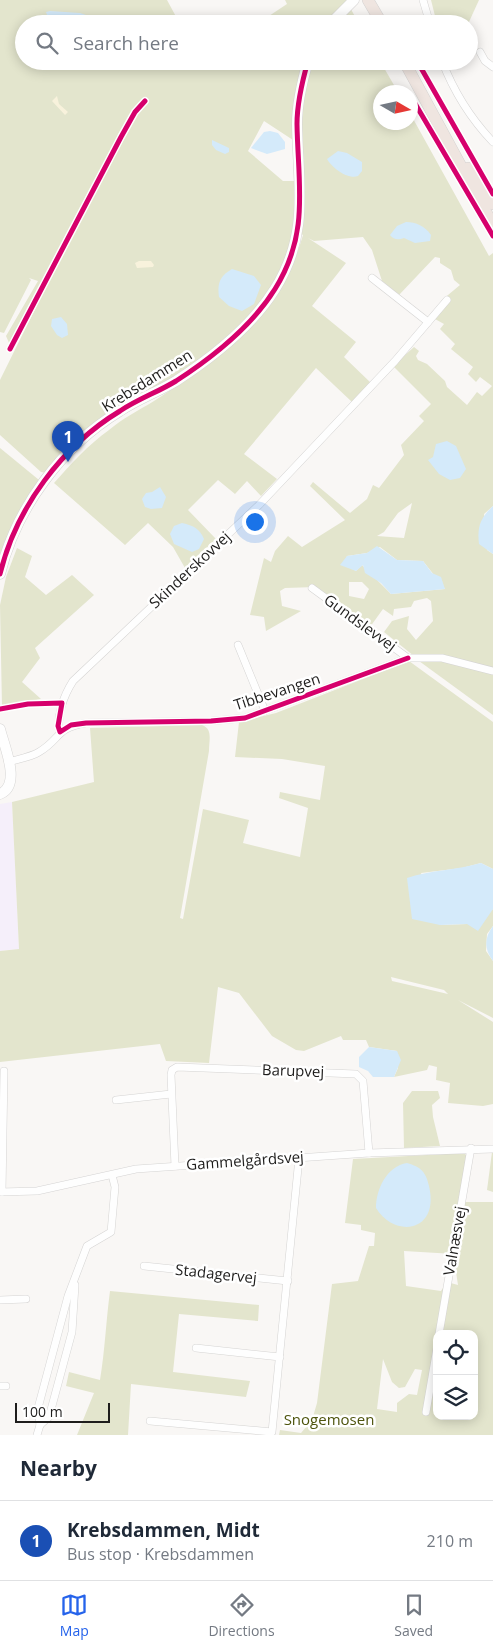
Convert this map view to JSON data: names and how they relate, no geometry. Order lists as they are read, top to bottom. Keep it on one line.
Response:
{"streets":{"street":["Krebsdammen","Skinderskovvej","Gundslevvej","Tibbevangen","Barupvej","Gammelgårdsvej","Valnæsvej","Stadagervej"]},"crossings":[["Skinderskovvej","Tibbevangen"],["Gundslevvej","Tibbevangen"],["Barupvej","Gammelgårdsvej"],["Gammelgårdsvej","Valnæsvej"]],"parks":["Snogemosen"],"scale_bar":"100 m","north":"right","page":{"search":"Search here","pins":"1","scale":"100 m","heading":"Nearby","list":[{"mark":"1","name":"Krebsdammen, Midt","note":"Bus stop · Krebsdammen","value":"210 m"}],"nav":["Map","Directions","Saved"]}}
